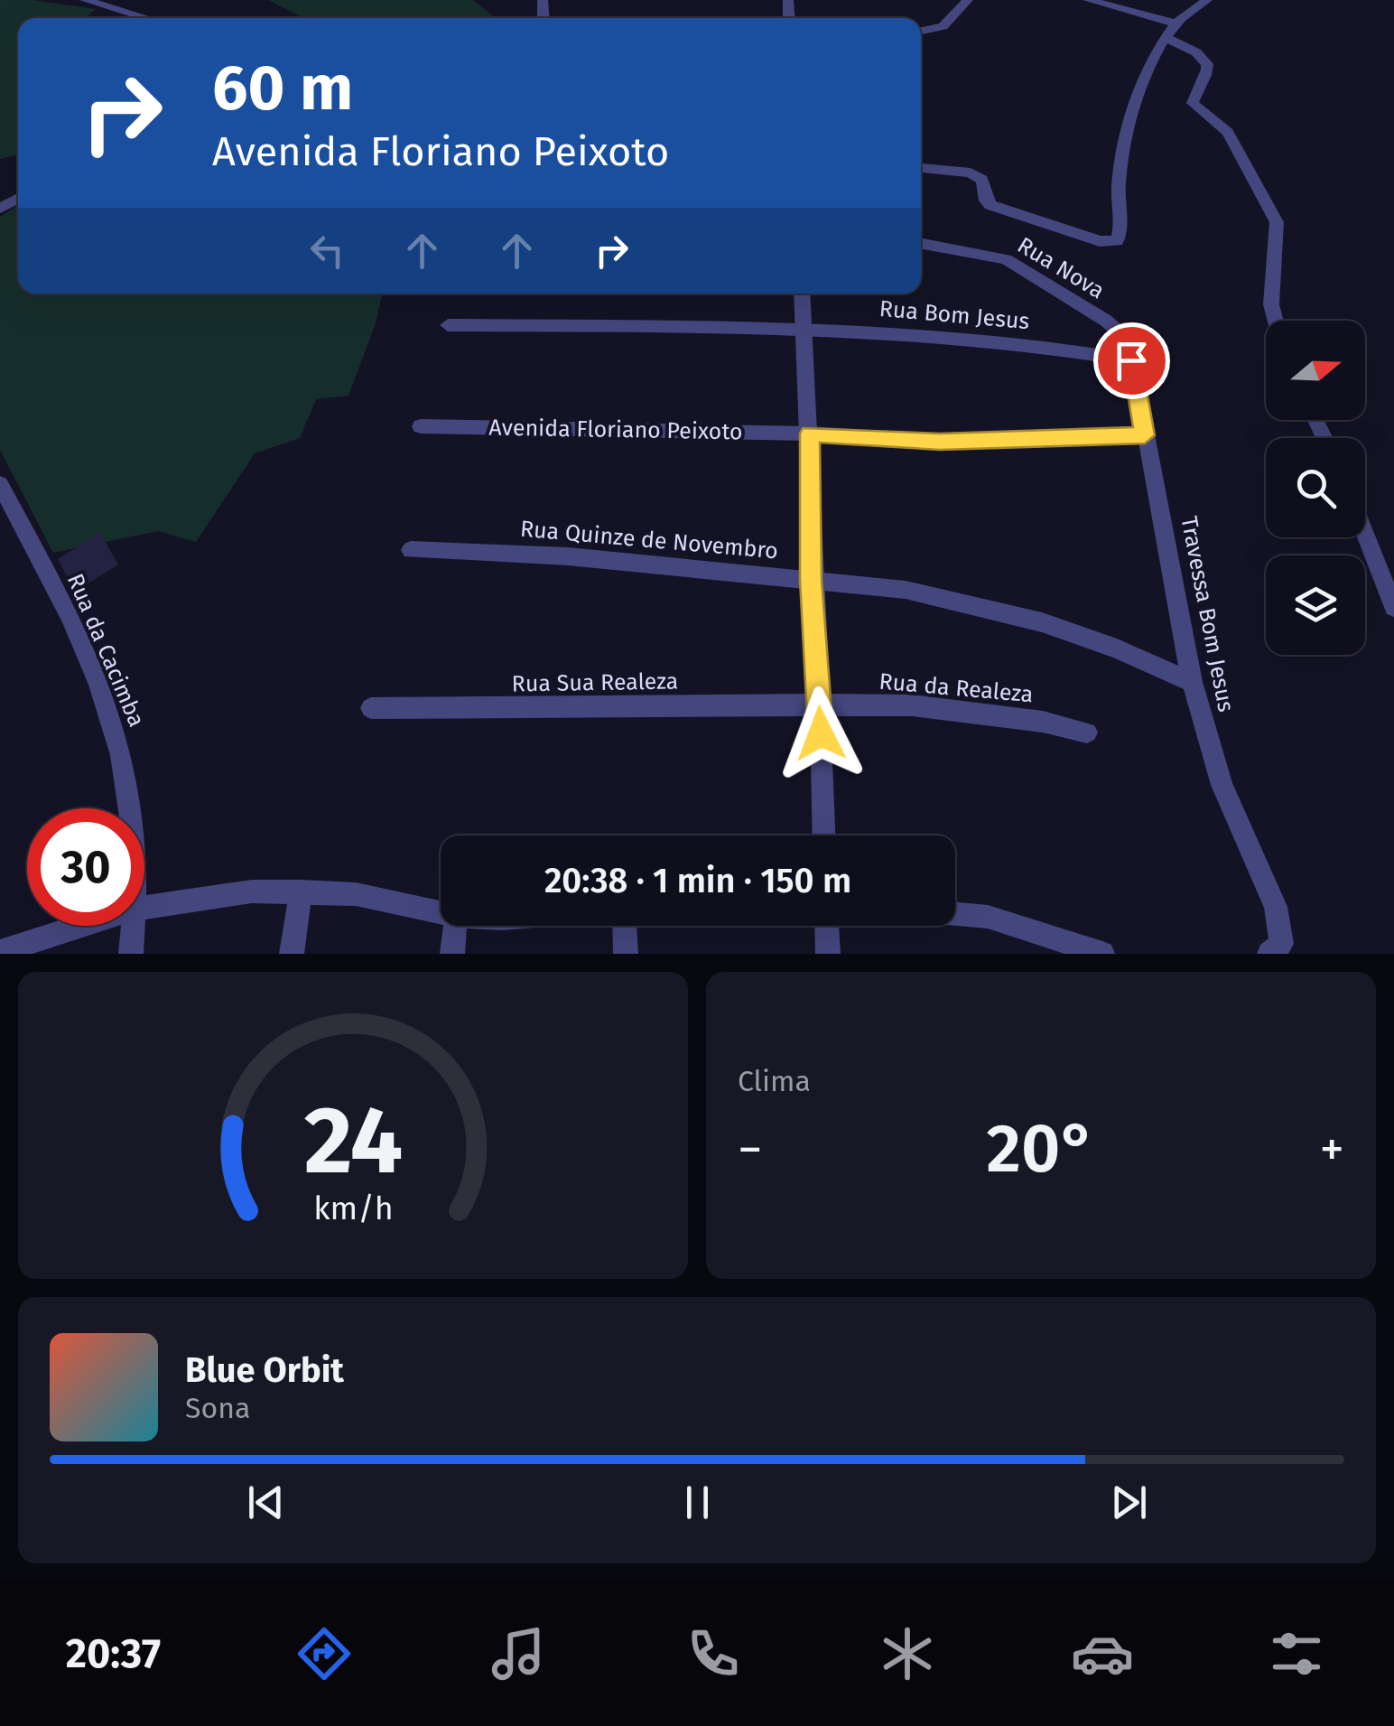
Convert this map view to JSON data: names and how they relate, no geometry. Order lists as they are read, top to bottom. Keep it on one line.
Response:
{"streets":{"street":["Rua Nova","Rua Bom Jesus","Avenida Floriano Peixoto","Rua Quinze de Novembro","Travessa Bom Jesus","Rua da Cacimba","Rua Sua Realeza","Rua da Realeza"]},"crossings":[["Rua Nova","Travessa Bom Jesus"],["Rua Bom Jesus","Travessa Bom Jesus"],["Avenida Floriano Peixoto","Travessa Bom Jesus"],["Rua Quinze de Novembro","Travessa Bom Jesus"],["Rua Sua Realeza","Rua da Realeza"]],"north":"right","page":{"turn":["60 m","Avenida Floriano Peixoto"],"limit":"30","trip":"20:38 · 1 min · 150 m","tile":"Clima","heat":["−","20°","+"],"song":["Blue Orbit","Sona"],"tabs":"20:37","gauge":["24","km/h"]}}
